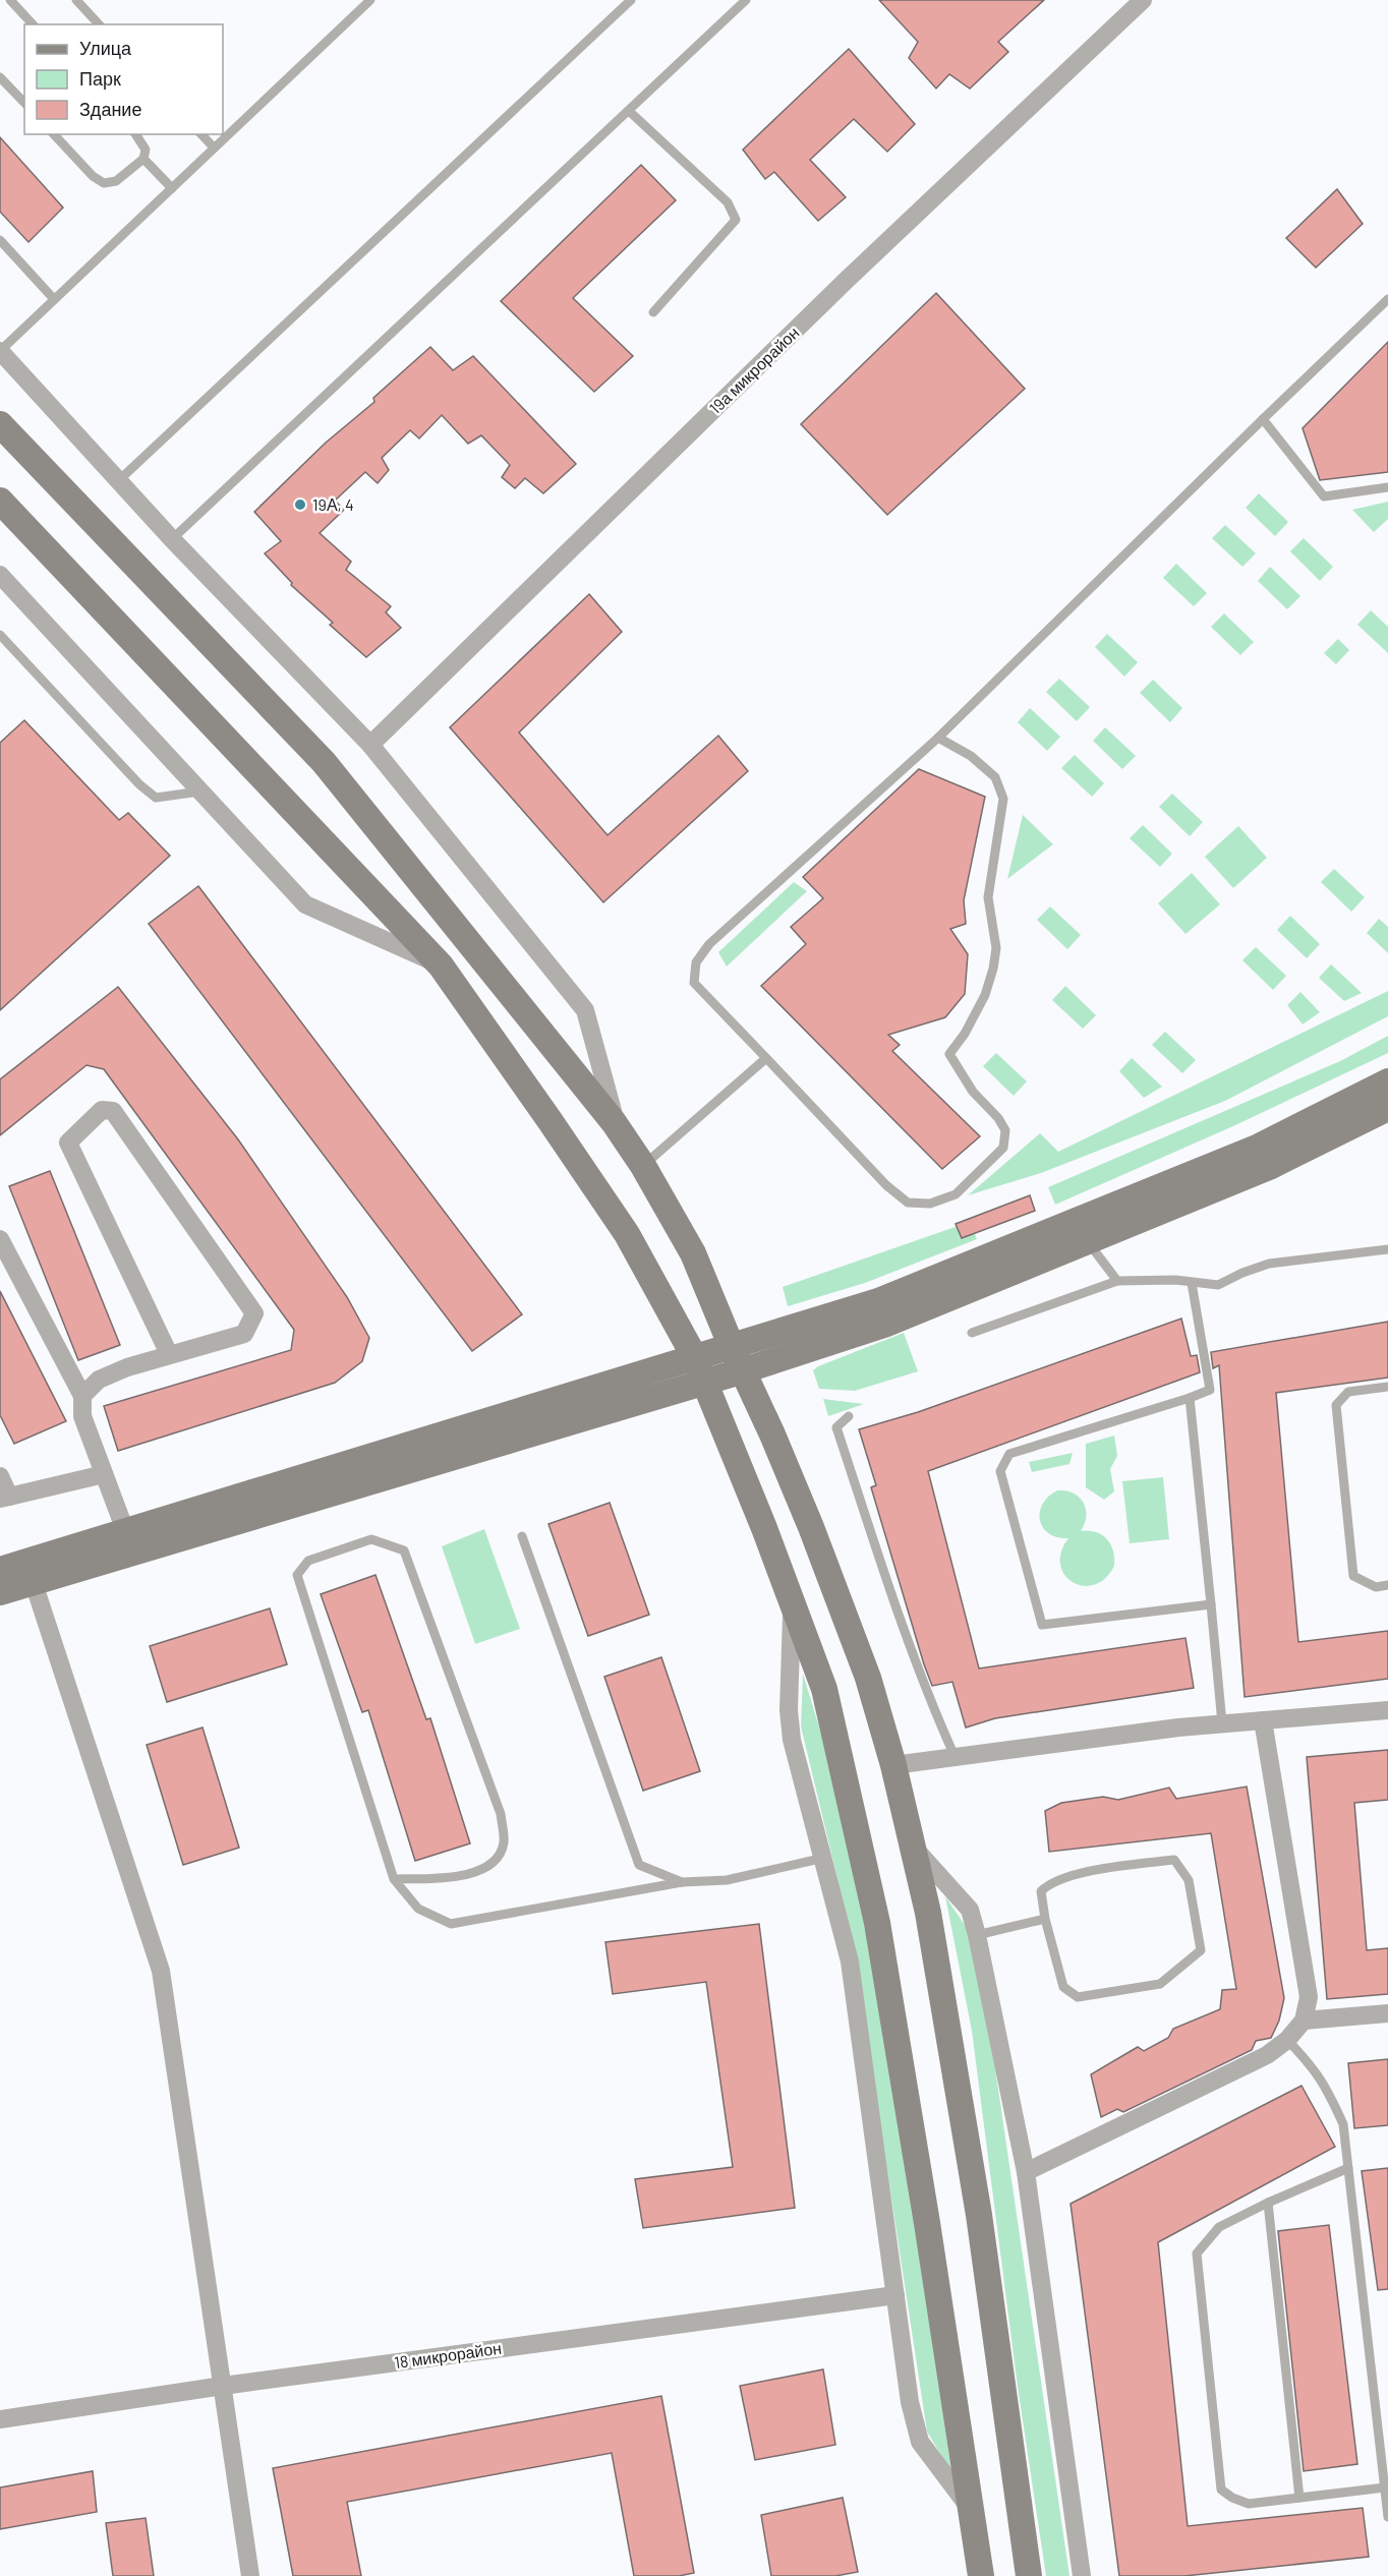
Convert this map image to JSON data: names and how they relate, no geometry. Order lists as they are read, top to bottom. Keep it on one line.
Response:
{"streets":{"street":["19а микрорайон","18 микрорайон"]},"places":["19А, 4"],"legend":["Улица","Парк","Здание"]}
